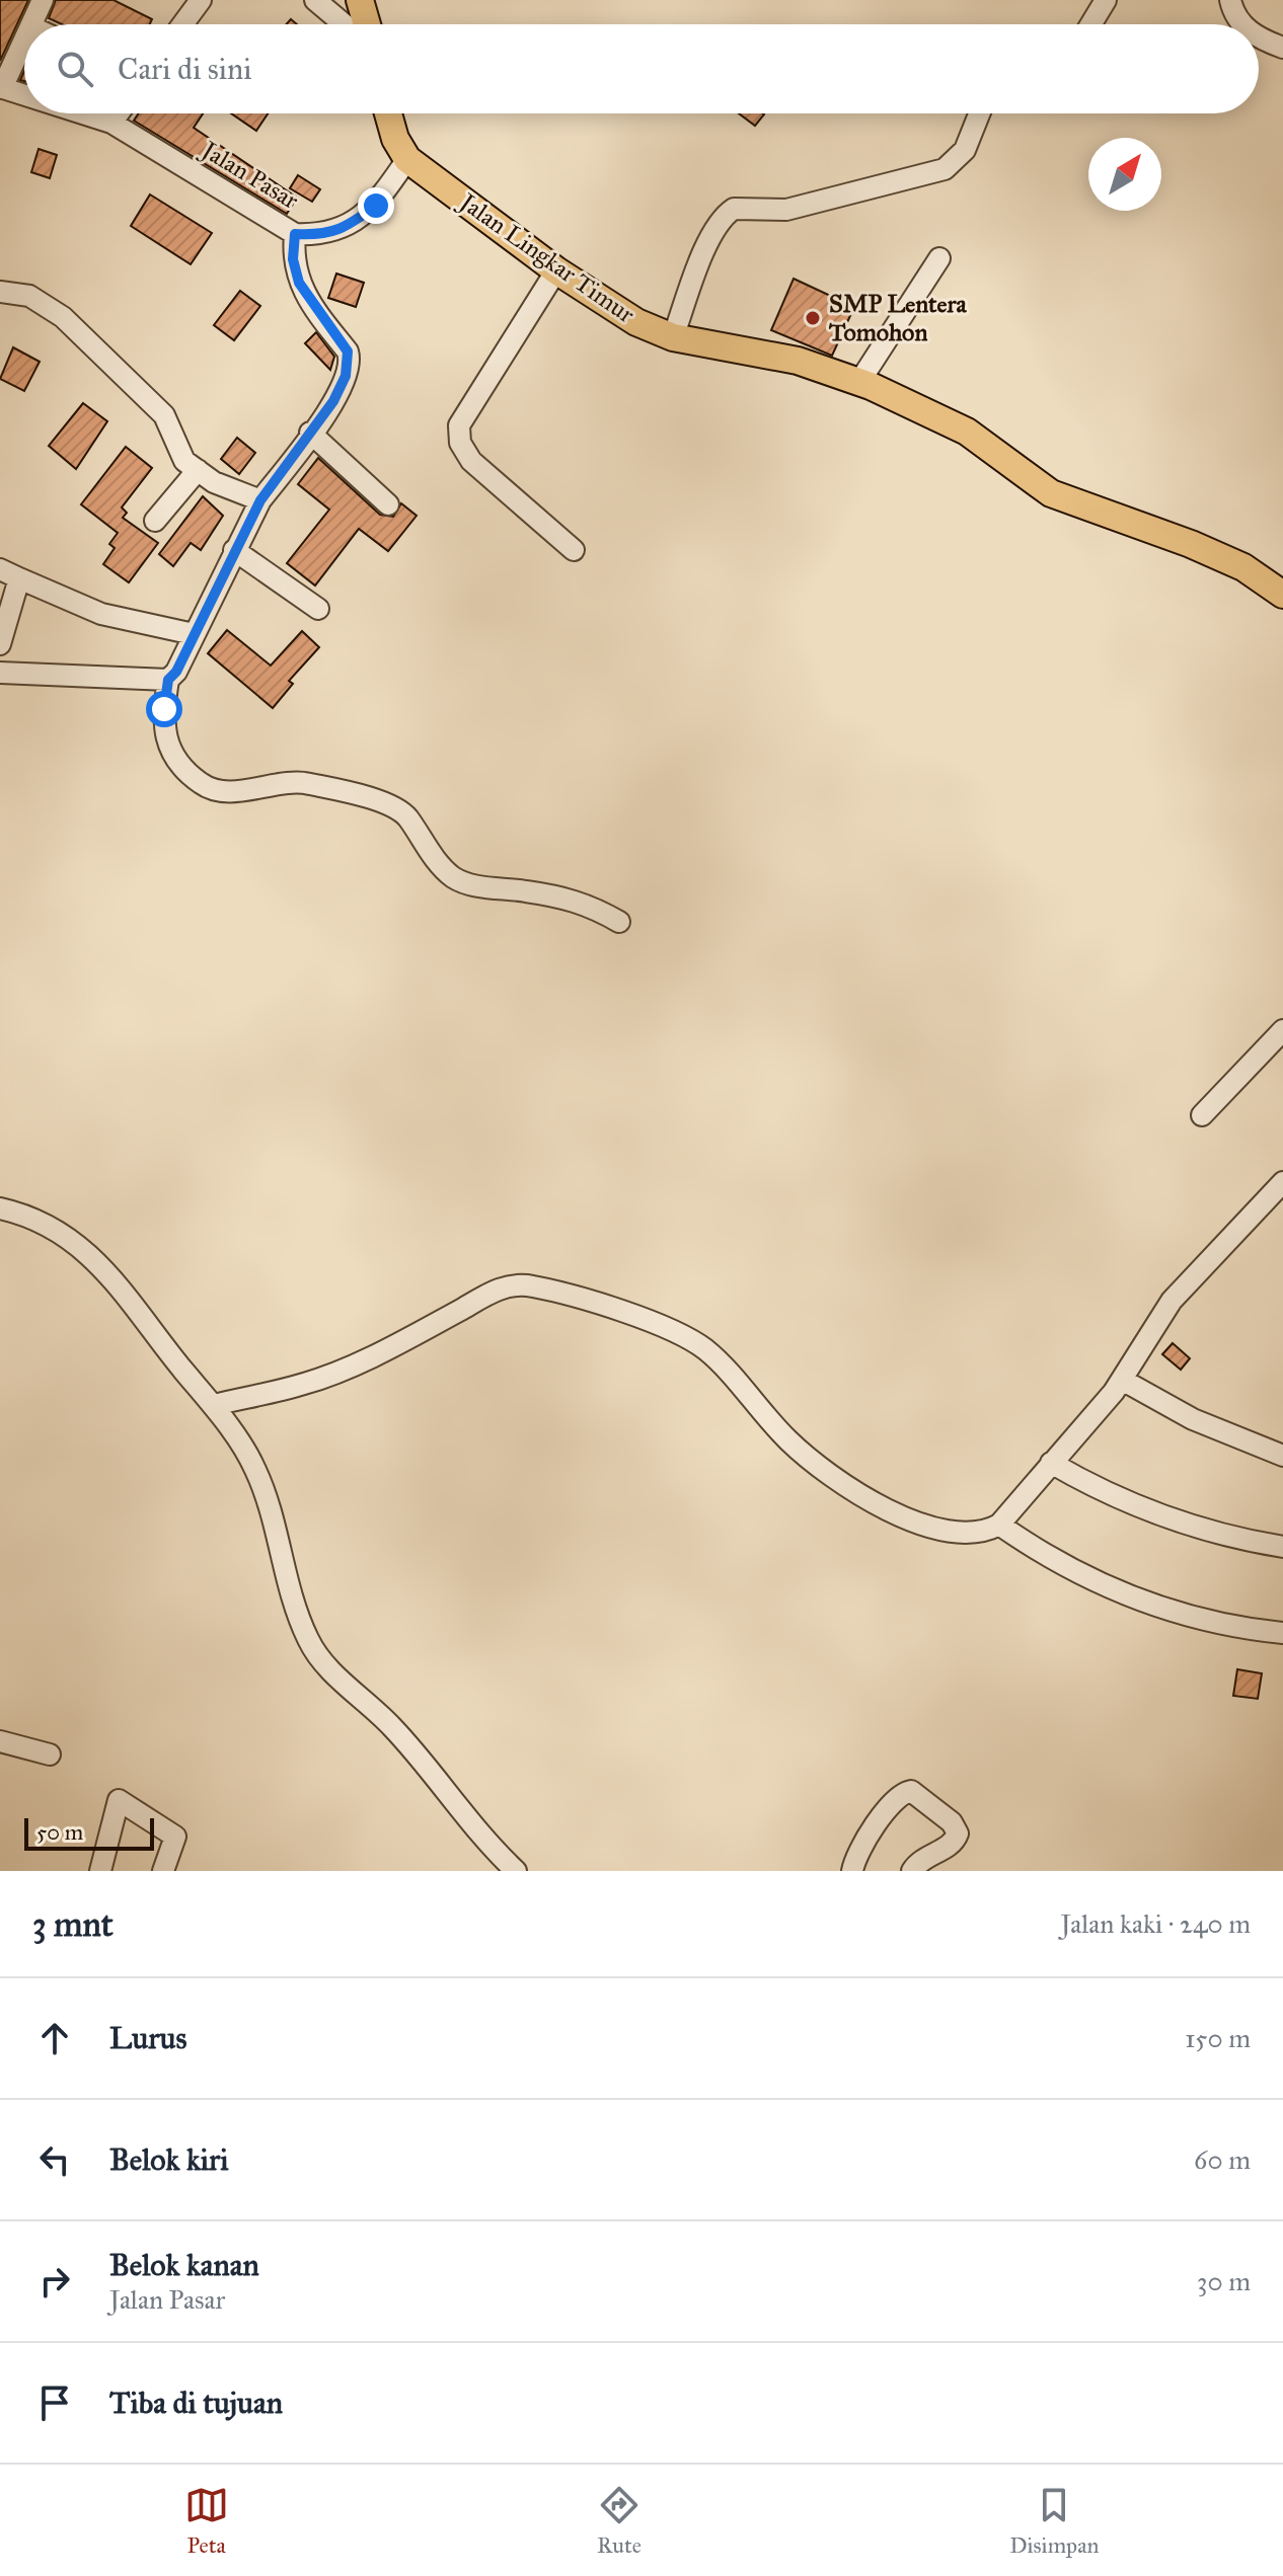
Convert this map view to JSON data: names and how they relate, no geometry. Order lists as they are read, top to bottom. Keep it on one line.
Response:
{"streets":{"main road":["Jalan Lingkar Timur"],"street":["Jalan Pasar"]},"crossings":[["Jalan Pasar","Jalan Lingkar Timur"]],"places":["SMP Lentera Tomohon"],"scale_bar":"50 m","north":"top right","page":{"search":"Cari di sini","scale":"50 m","heading":["3 mnt","Jalan kaki · 240 m"],"list":[["Lurus","150 m"],["Belok kiri","60 m"],["Belok kanan","Jalan Pasar","30 m"],"Tiba di tujuan"],"nav":["Peta","Rute","Disimpan"]}}
